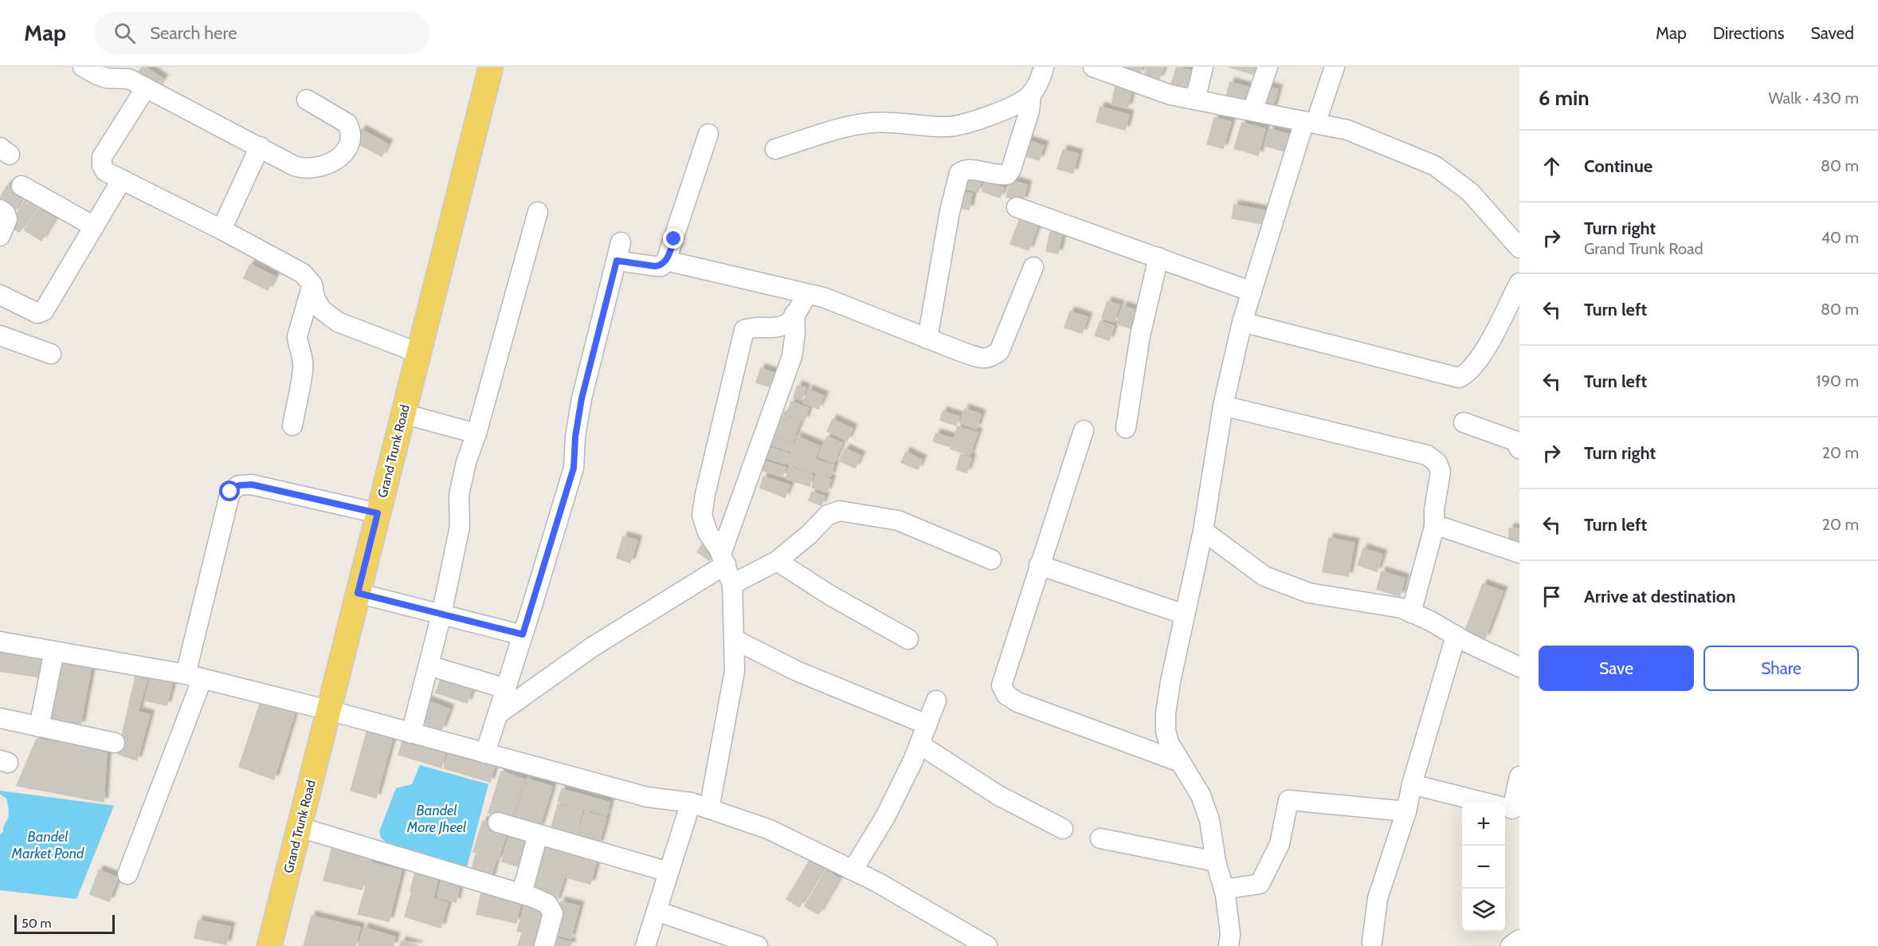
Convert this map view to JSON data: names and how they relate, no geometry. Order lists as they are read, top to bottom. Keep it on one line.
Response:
{"streets":{"main road":["Grand Trunk Road"]},"water":["Bandel More Jheel","Bandel Market Pond"],"scale_bar":"50 m","page":{"header":"Map","search":"Search here","nav":["Map","Directions","Saved"],"heading":["6 min","Walk · 430 m"],"list":[["Continue","80 m"],["Turn right","Grand Trunk Road","40 m"],["Turn left","80 m"],["Turn left","190 m"],["Turn right","20 m"],["Turn left","20 m"],"Arrive at destination"],"buttons":["Save","Share"],"map_buttons":["+","−"],"scale":"50 m"}}
